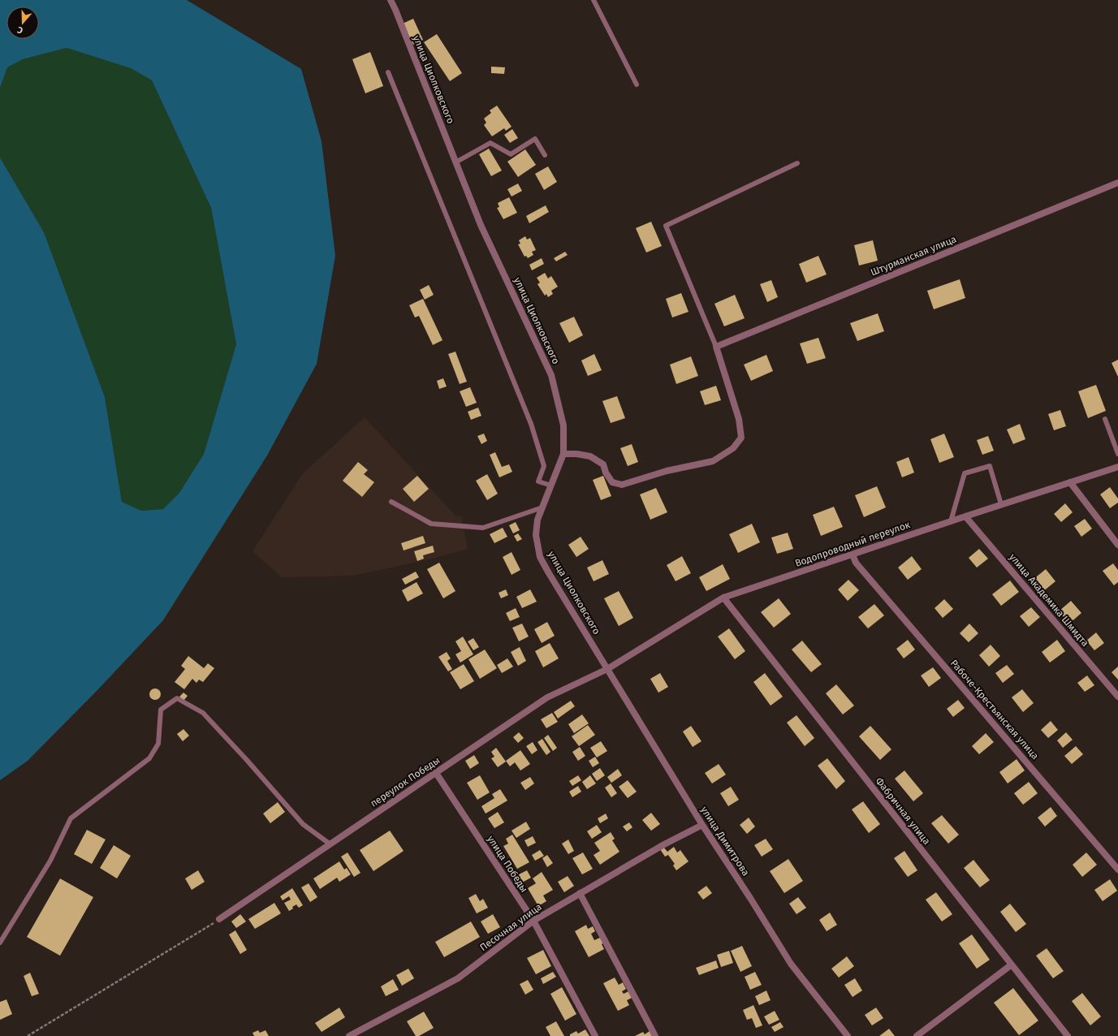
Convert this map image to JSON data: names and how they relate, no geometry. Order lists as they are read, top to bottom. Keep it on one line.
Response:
{"streets":{"street":["улица Циолковского","Штурманская улица","Водопроводный переулок","улица Академика Шмидта","Рабоче-Крестьянская улица","переулок Победы","Фабричная улица","улица Димитрова","улица Победы","Песочная улица"]},"crossings":[["улица Циолковского","улица Димитрова"],["Водопроводный переулок","улица Академика Шмидта"],["Водопроводный переулок","Рабоче-Крестьянская улица"],["Водопроводный переулок","переулок Победы"],["Водопроводный переулок","Фабричная улица"],["Водопроводный переулок","улица Димитрова"],["переулок Победы","улица Димитрова"],["переулок Победы","улица Победы"],["улица Димитрова","Песочная улица"],["улица Победы","Песочная улица"]],"north":"bottom"}
